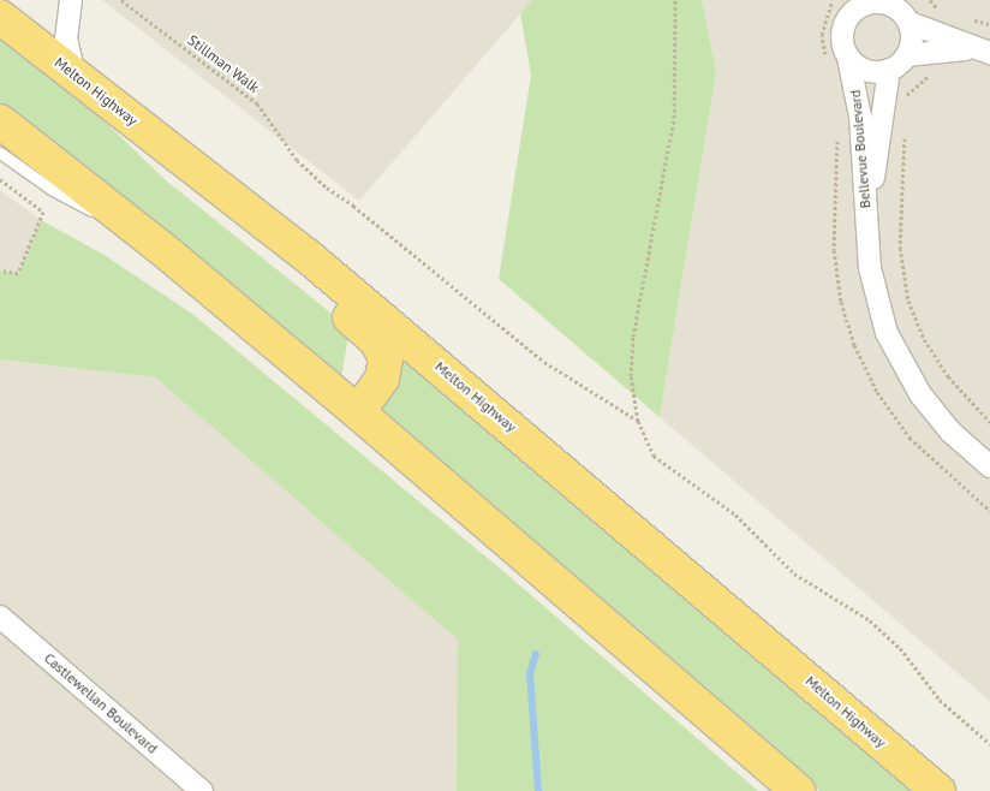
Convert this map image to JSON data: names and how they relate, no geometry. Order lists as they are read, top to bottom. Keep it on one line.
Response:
{"streets":{"highway":["Melton Highway"],"street":["Bellevue Boulevard","Castlewellan Boulevard"],"path":["Stillman Walk"]}}
